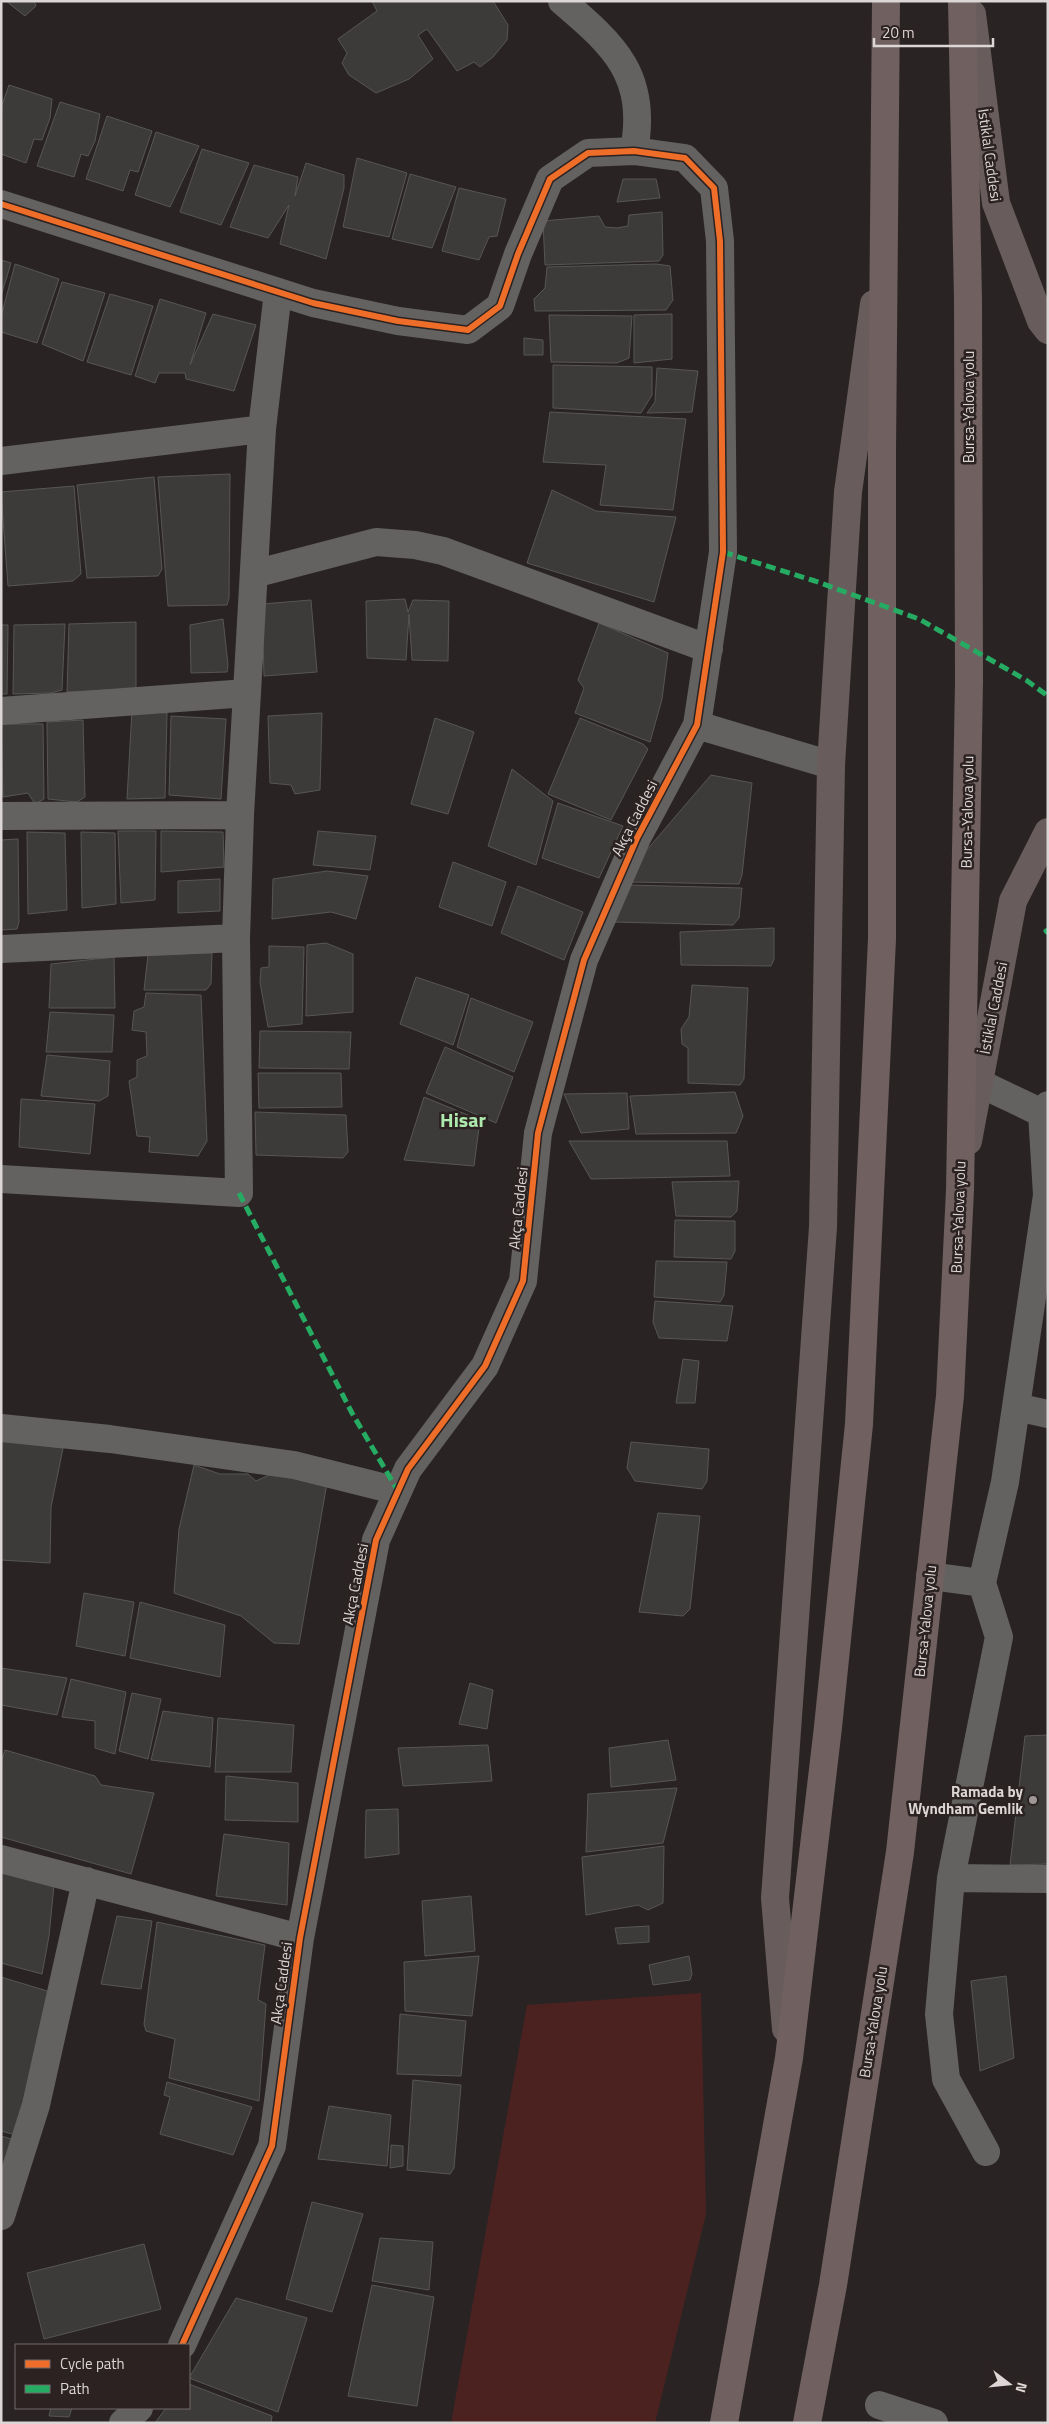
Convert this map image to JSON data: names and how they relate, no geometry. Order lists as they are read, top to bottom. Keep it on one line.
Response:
{"streets":{"highway":["Bursa-Yalova yolu"],"main road":["İstiklal Caddesi"],"street":["Akça Caddesi"]},"crossings":[["İstiklal Caddesi","Bursa-Yalova yolu"]],"districts":["Hisar"],"places":["Ramada by Wyndham Gemlik"],"legend":["Cycle path","Path"],"scale_bar":"20 m","north":"right"}
